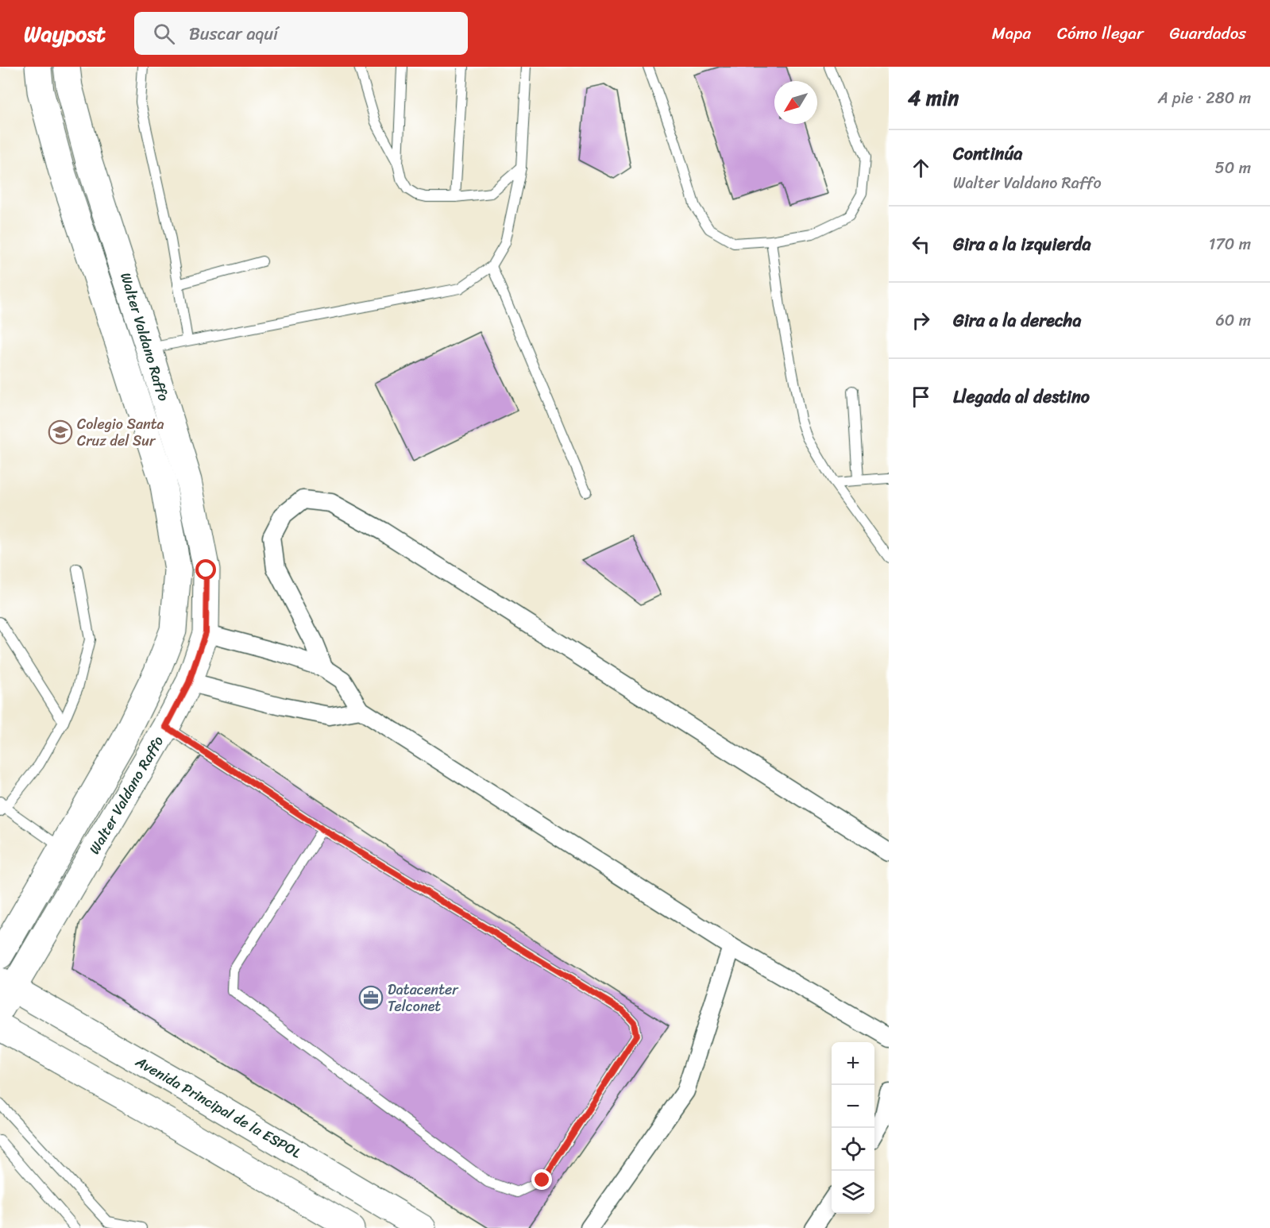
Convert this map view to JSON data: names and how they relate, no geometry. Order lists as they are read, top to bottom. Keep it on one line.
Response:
{"streets":{"main road":["Walter Valdano Raffo","Avenida Principal de la ESPOL"]},"crossings":[["Walter Valdano Raffo","Avenida Principal de la ESPOL"]],"places":{"school or university":["Colegio Santa Cruz del Sur"],"office":["Datacenter Telconet"]},"north":"bottom left","page":{"header":"Waypost","search":"Buscar aquí","nav":["Mapa","Cómo llegar","Guardados"],"heading":["4 min","A pie · 280 m"],"list":[["Continúa","Walter Valdano Raffo","50 m"],["Gira a la izquierda","170 m"],["Gira a la derecha","60 m"],"Llegada al destino"],"map_buttons":["+","−"]}}
